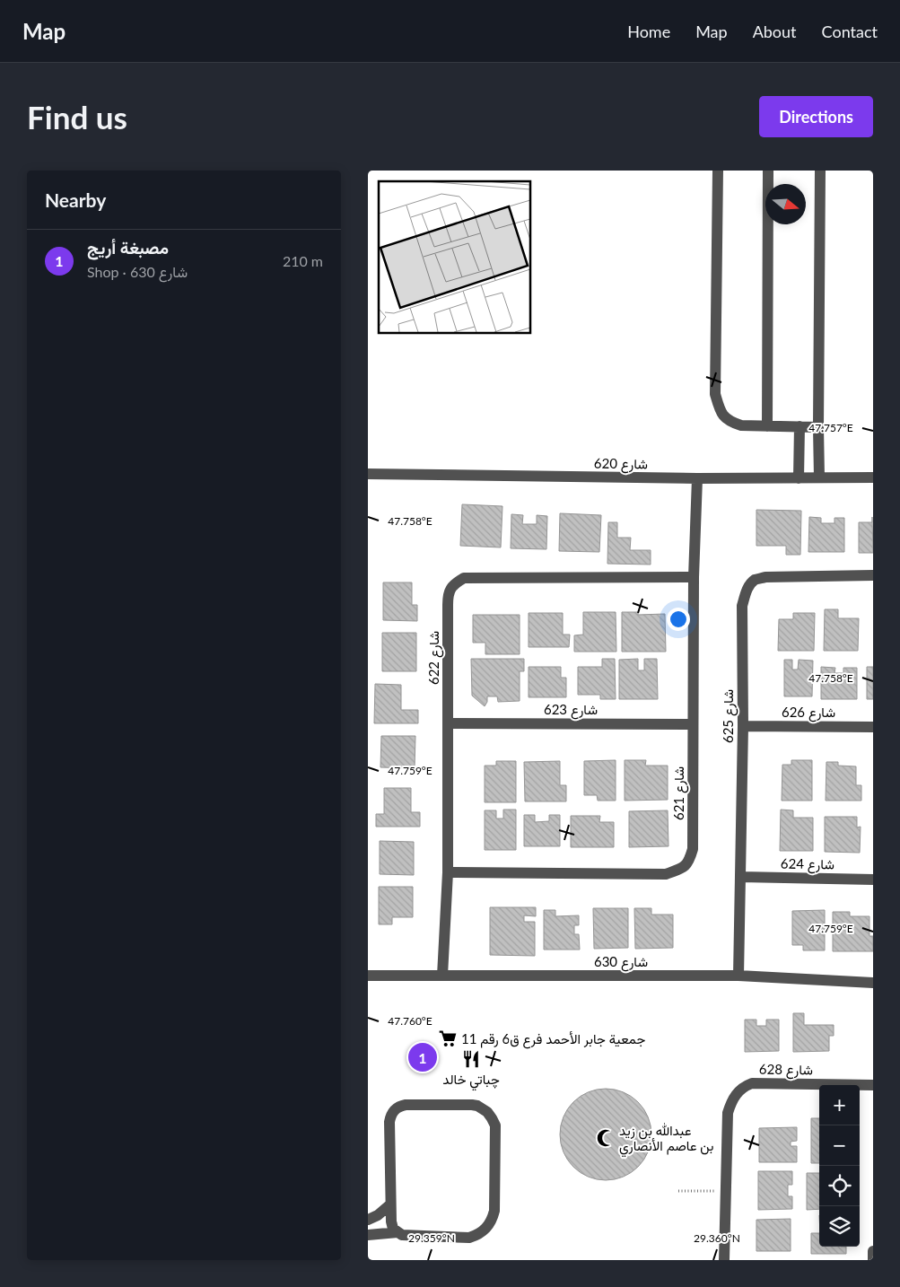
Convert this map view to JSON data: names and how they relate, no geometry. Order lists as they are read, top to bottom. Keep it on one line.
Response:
{"streets":{"street":["شارع 620","شارع 622","شارع 623","شارع 626","شارع 625","شارع 621","شارع 624","شارع 630","شارع 628"]},"crossings":[["شارع 620","شارع 621"],["شارع 622","شارع 623"],["شارع 622","شارع 621"],["شارع 622","شارع 630"],["شارع 623","شارع 621"],["شارع 626","شارع 625"],["شارع 625","شارع 624"],["شارع 625","شارع 630"]],"places":{"supermarket":["جمعية جابر الأحمد فرع ق6 رقم 11"],"restaurant":["چباتي خالد"],"mosque":["عبدالله بن زيد بن عاصم الأنصاري"]},"north":"right","page":{"header":"Map","nav":["Home","Map","About","Contact"],"buttons":"Directions","title":"Find us","heading":"Nearby","list":[{"mark":"1","name":"مصبغة أريج","note":"Shop · شارع 630","value":"210 m"}],"pins":"1","map_buttons":["+","−"]},"coordinates":["47.757°E","47.758°E","47.759°E","47.760°E","29.359°N","29.360°N"]}
